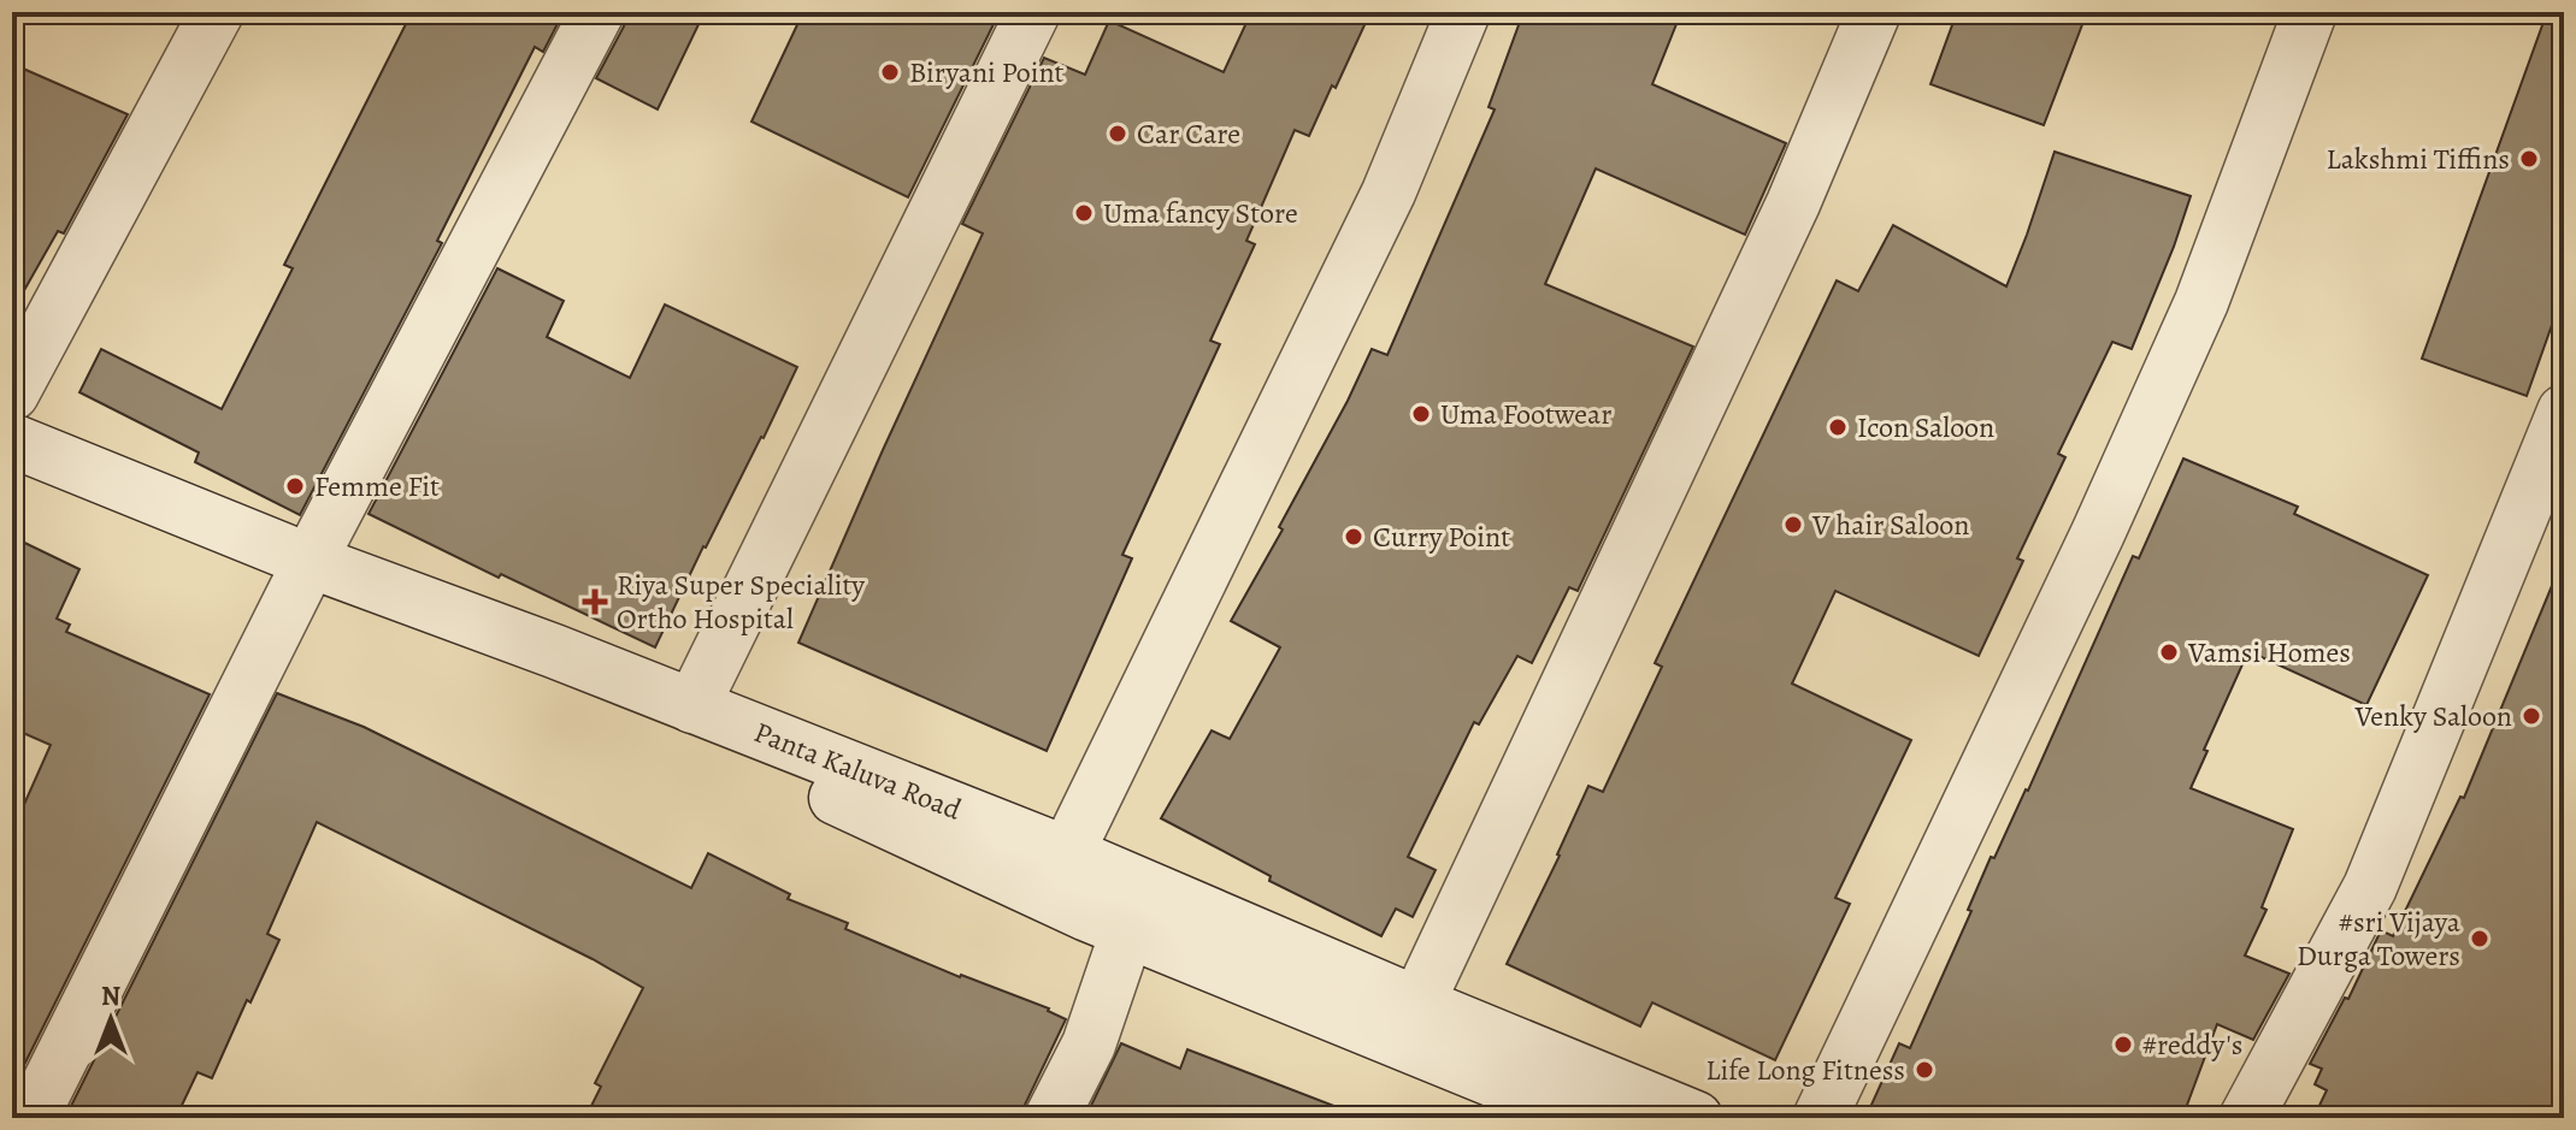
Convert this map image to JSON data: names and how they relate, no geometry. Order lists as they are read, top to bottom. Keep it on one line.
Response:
{"streets":{"street":["Panta Kaluva Road"]},"places":{"other":["Biryani Point","Car Care","Lakshmi Tiffins","Uma fancy Store","Uma Footwear","Icon Saloon","Femme Fit","V hair Saloon","Curry Point","Vamsi Homes","Venky Saloon","#sri Vijaya Durga Towers","#reddy's","Life Long Fitness"],"health":["Riya Super Speciality Ortho Hospital"]},"north":"top"}
